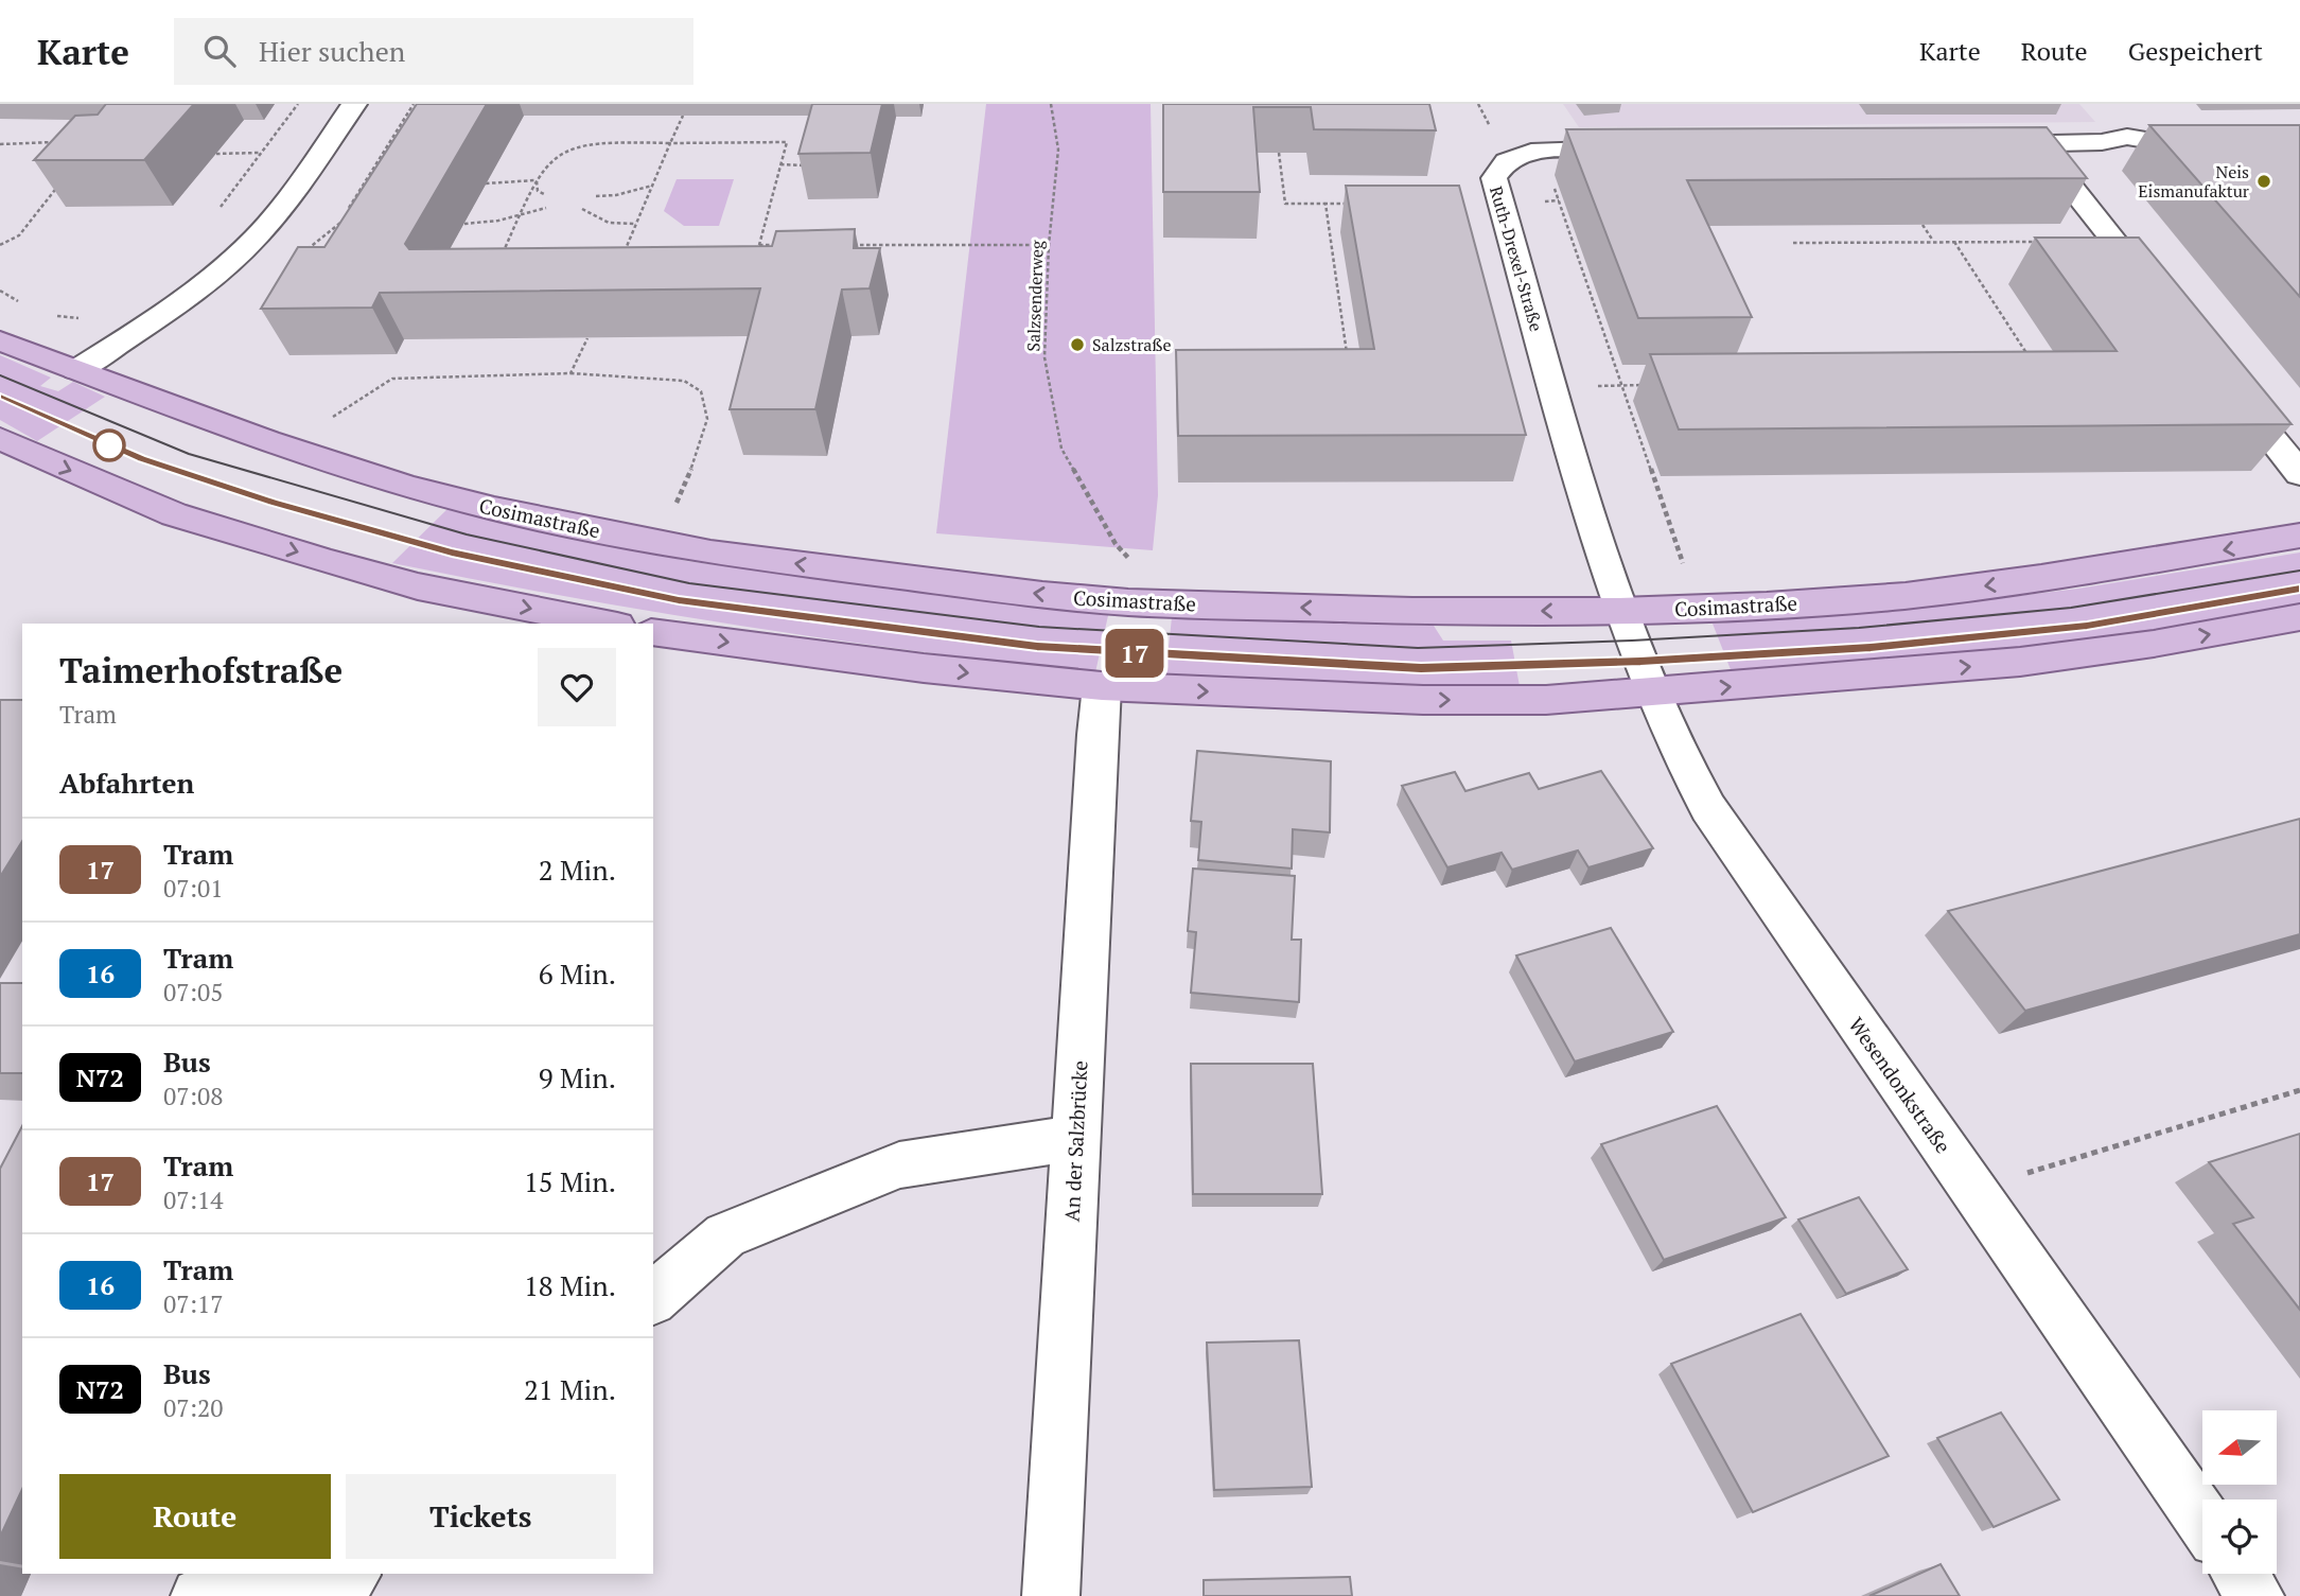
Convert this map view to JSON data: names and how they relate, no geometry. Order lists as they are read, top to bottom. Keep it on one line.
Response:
{"streets":{"main road":["Cosimastraße"],"street":["Ruth-Drexel-Straße","Wesendonkstraße","An der Salzbrücke"],"path":["Salzsenderweg"]},"crossings":[["Ruth-Drexel-Straße","Cosimastraße"],["Ruth-Drexel-Straße","Wesendonkstraße"],["Cosimastraße","Wesendonkstraße"]],"places":["Neis Eismanufaktur","Salzstraße"],"lines":["tram line 17"],"north":"left","page":{"header":"Karte","search":"Hier suchen","nav":["Karte","Route","Gespeichert"],"on_map":"17","heading":[["Taimerhofstraße","Tram"],"Abfahrten"],"list":[{"mark":"17","name":"Tram","note":"07:01","value":"2 Min."},{"mark":"16","name":"Tram","note":"07:05","value":"6 Min."},{"mark":"N72","name":"Bus","note":"07:08","value":"9 Min."},{"mark":"17","name":"Tram","note":"07:14","value":"15 Min."},{"mark":"16","name":"Tram","note":"07:17","value":"18 Min."},{"mark":"N72","name":"Bus","note":"07:20","value":"21 Min."}],"buttons":["Route","Tickets"]}}
